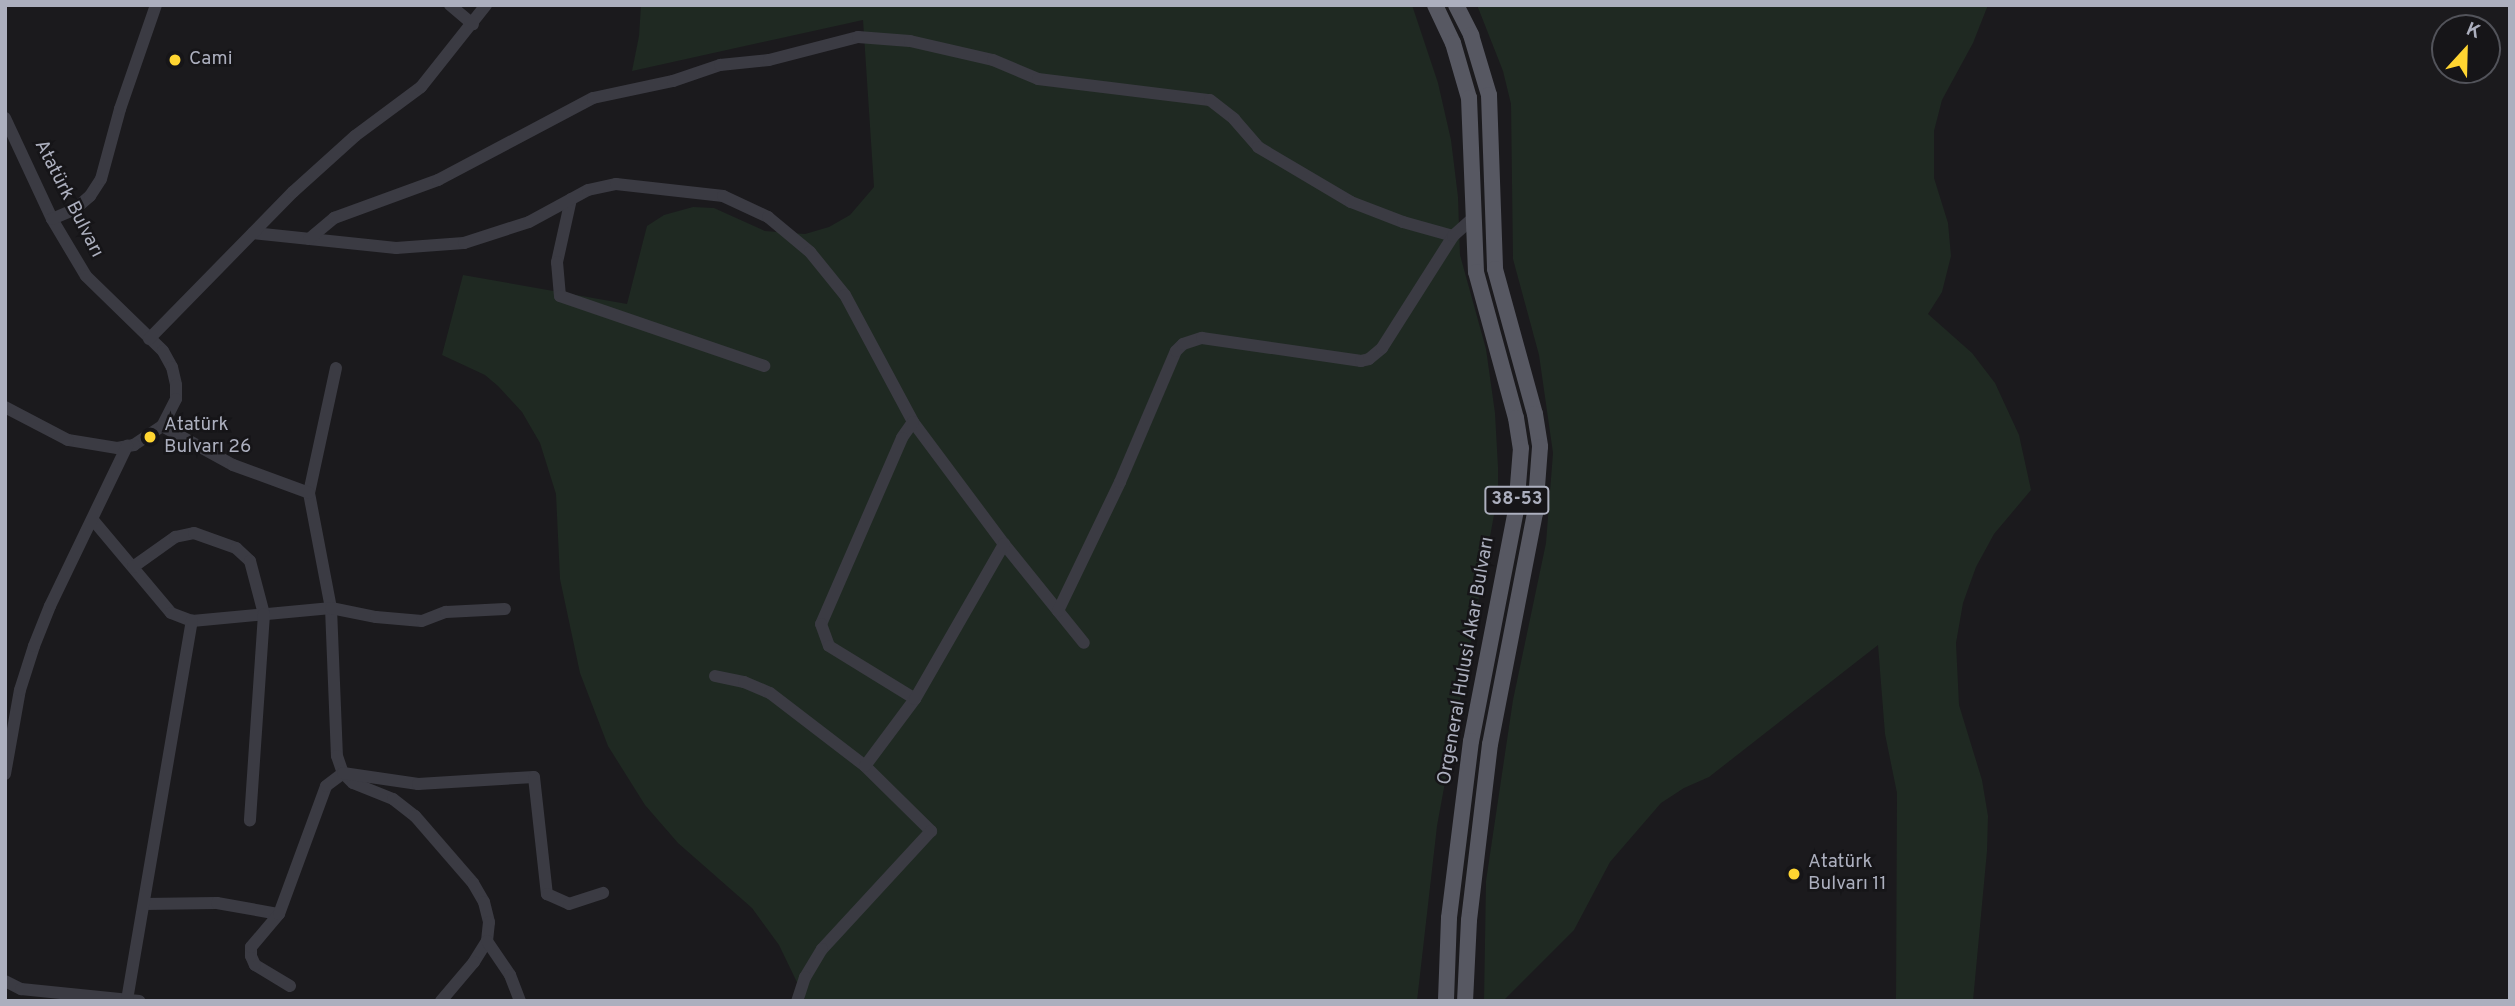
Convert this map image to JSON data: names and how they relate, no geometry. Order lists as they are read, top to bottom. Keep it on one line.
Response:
{"streets":{"main road":["38-53","Orgeneral Hulusi Akar Bulvarı"],"street":["Atatürk Bulvarı"]},"places":["Cami","Atatürk Bulvarı 26","Atatürk Bulvarı 11"],"north":"top"}
